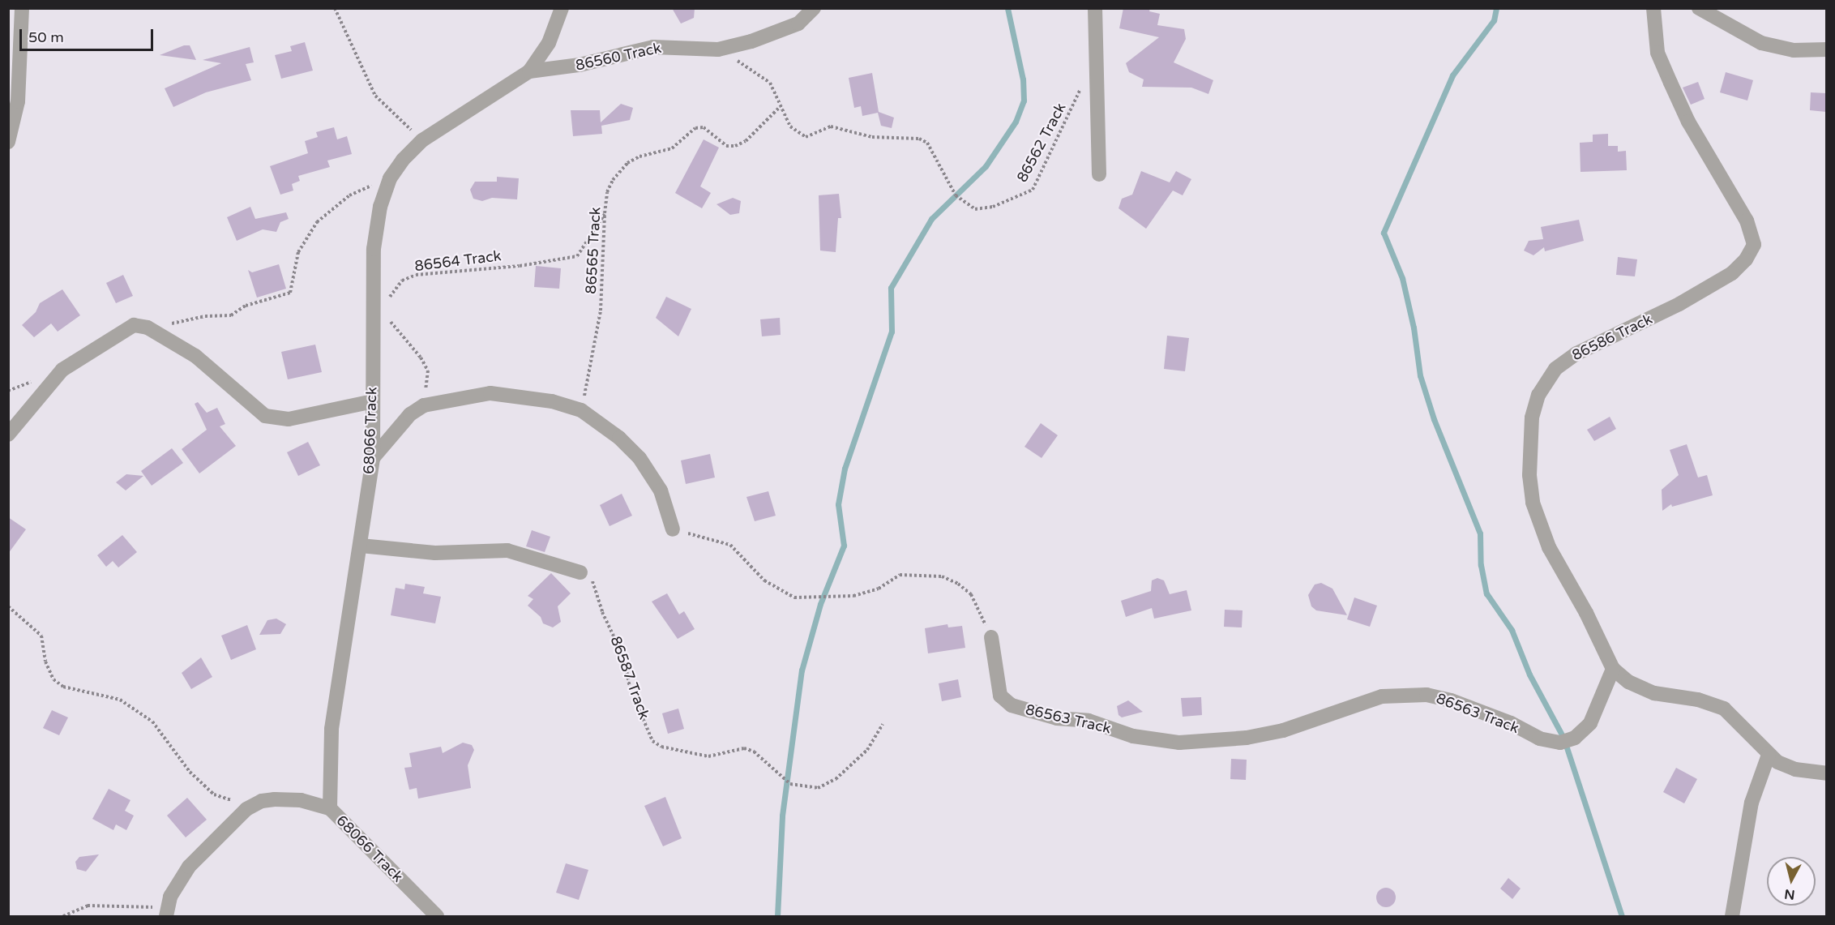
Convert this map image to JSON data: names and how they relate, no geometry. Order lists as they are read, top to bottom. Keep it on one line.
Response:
{"streets":{"street":["86560 Track","86586 Track","68066 Track","86563 Track"],"path":["86562 Track","86565 Track","86564 Track","86587 Track"]},"crossings":[["86560 Track","86562 Track"],["86560 Track","68066 Track"],["86562 Track","86565 Track"],["86565 Track","86564 Track"],["86586 Track","86563 Track"]],"scale_bar":"50 m","north":"bottom"}
